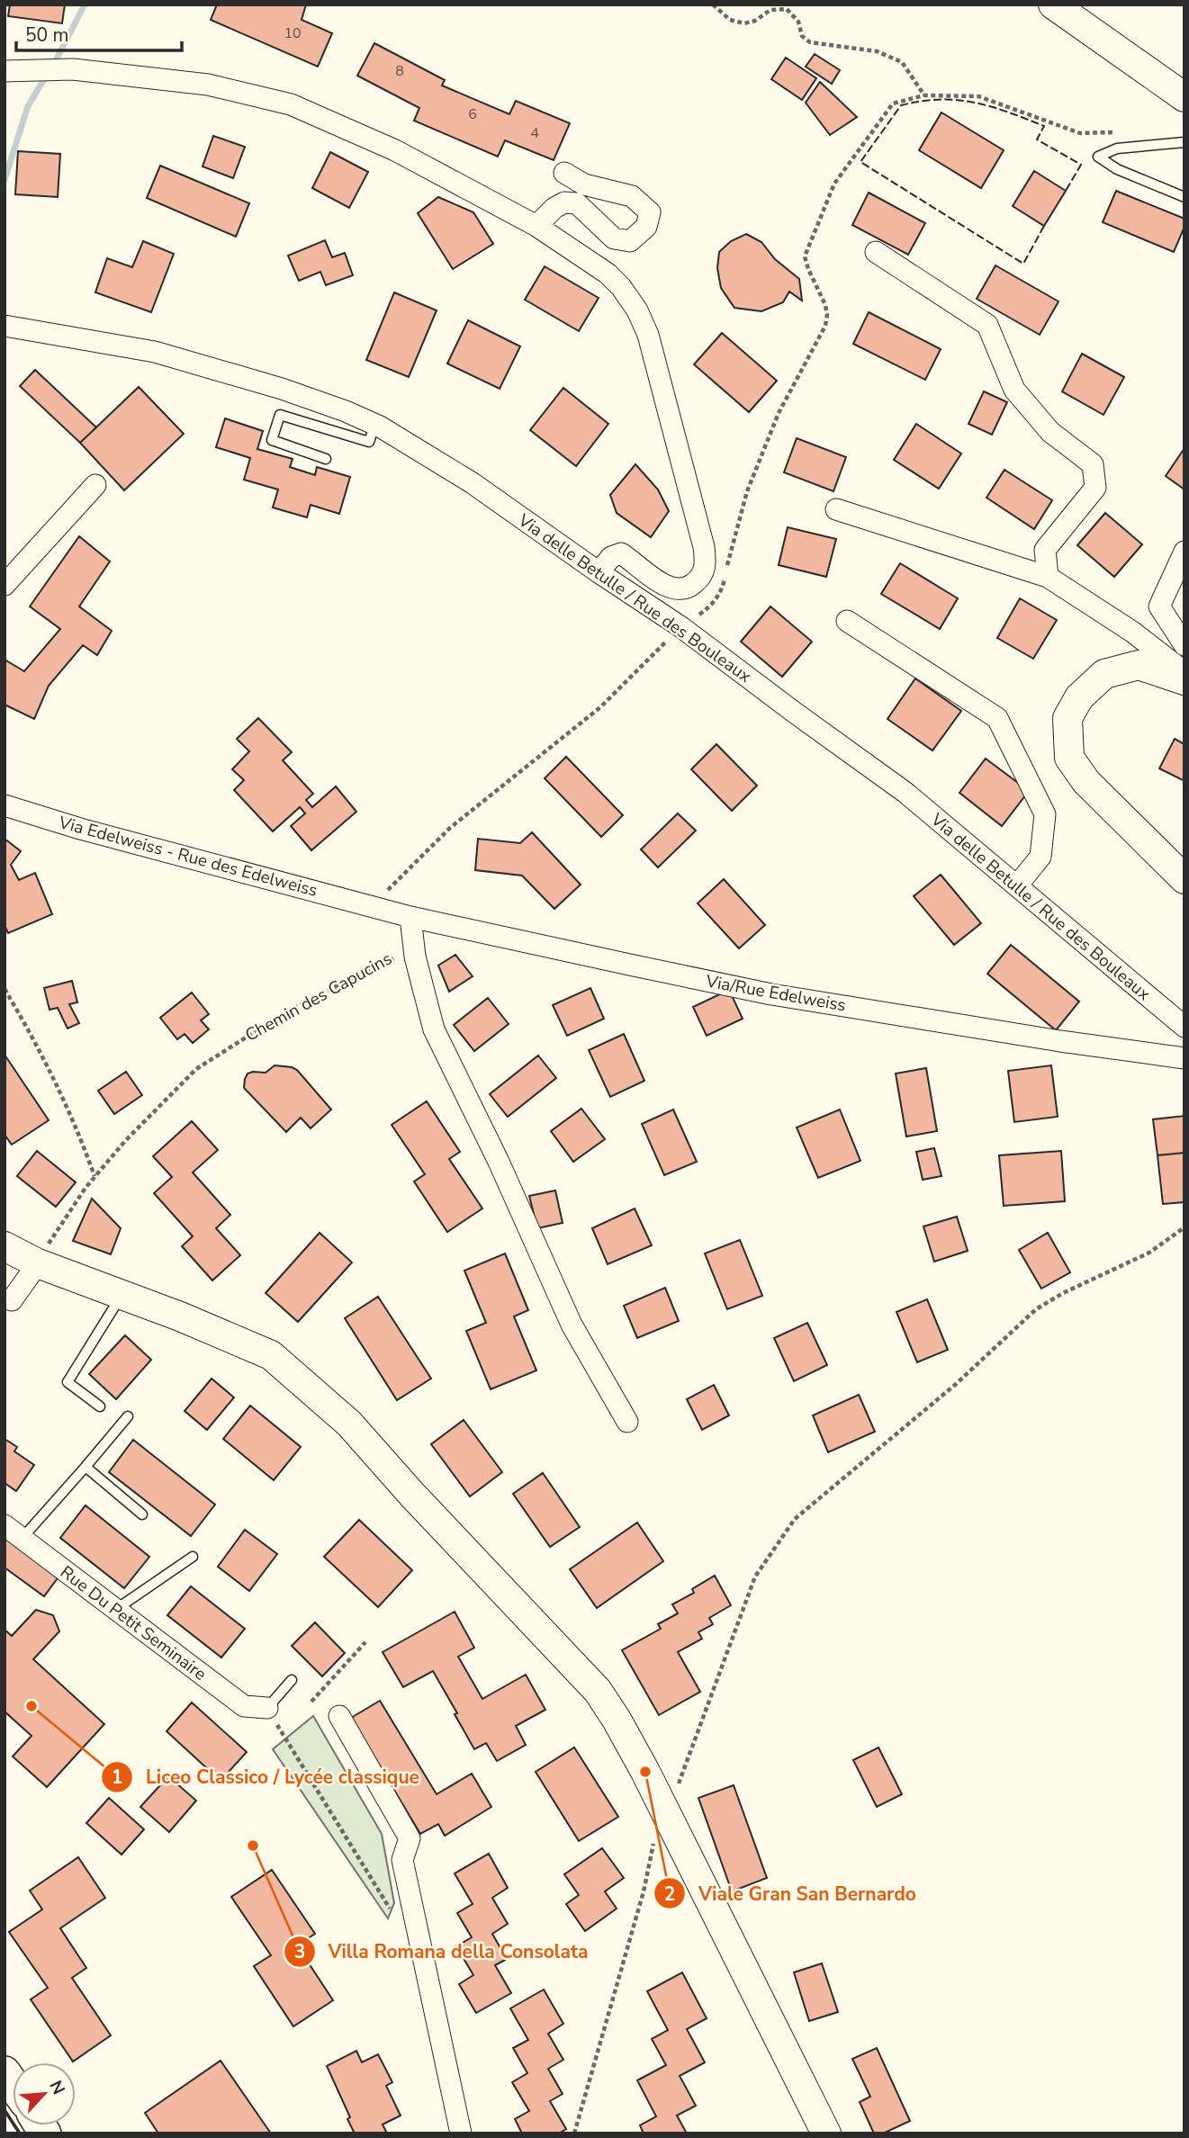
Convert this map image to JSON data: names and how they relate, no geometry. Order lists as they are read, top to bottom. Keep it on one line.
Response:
{"streets":{"street":["Via delle Betulle / Rue des Bouleaux","Via Edelweiss - Rue des Edelweiss","Via/Rue Edelweiss","Rue Du Petit Seminaire"],"path":["Chemin des Capucins"]},"crossings":[["Via Edelweiss - Rue des Edelweiss","Via/Rue Edelweiss"]],"places":["Liceo Classico / Lycée classique","Viale Gran San Bernardo","Villa Romana della Consolata"],"house_numbers":["10","8","6","4"],"scale_bar":"50 m","north":"top right"}
